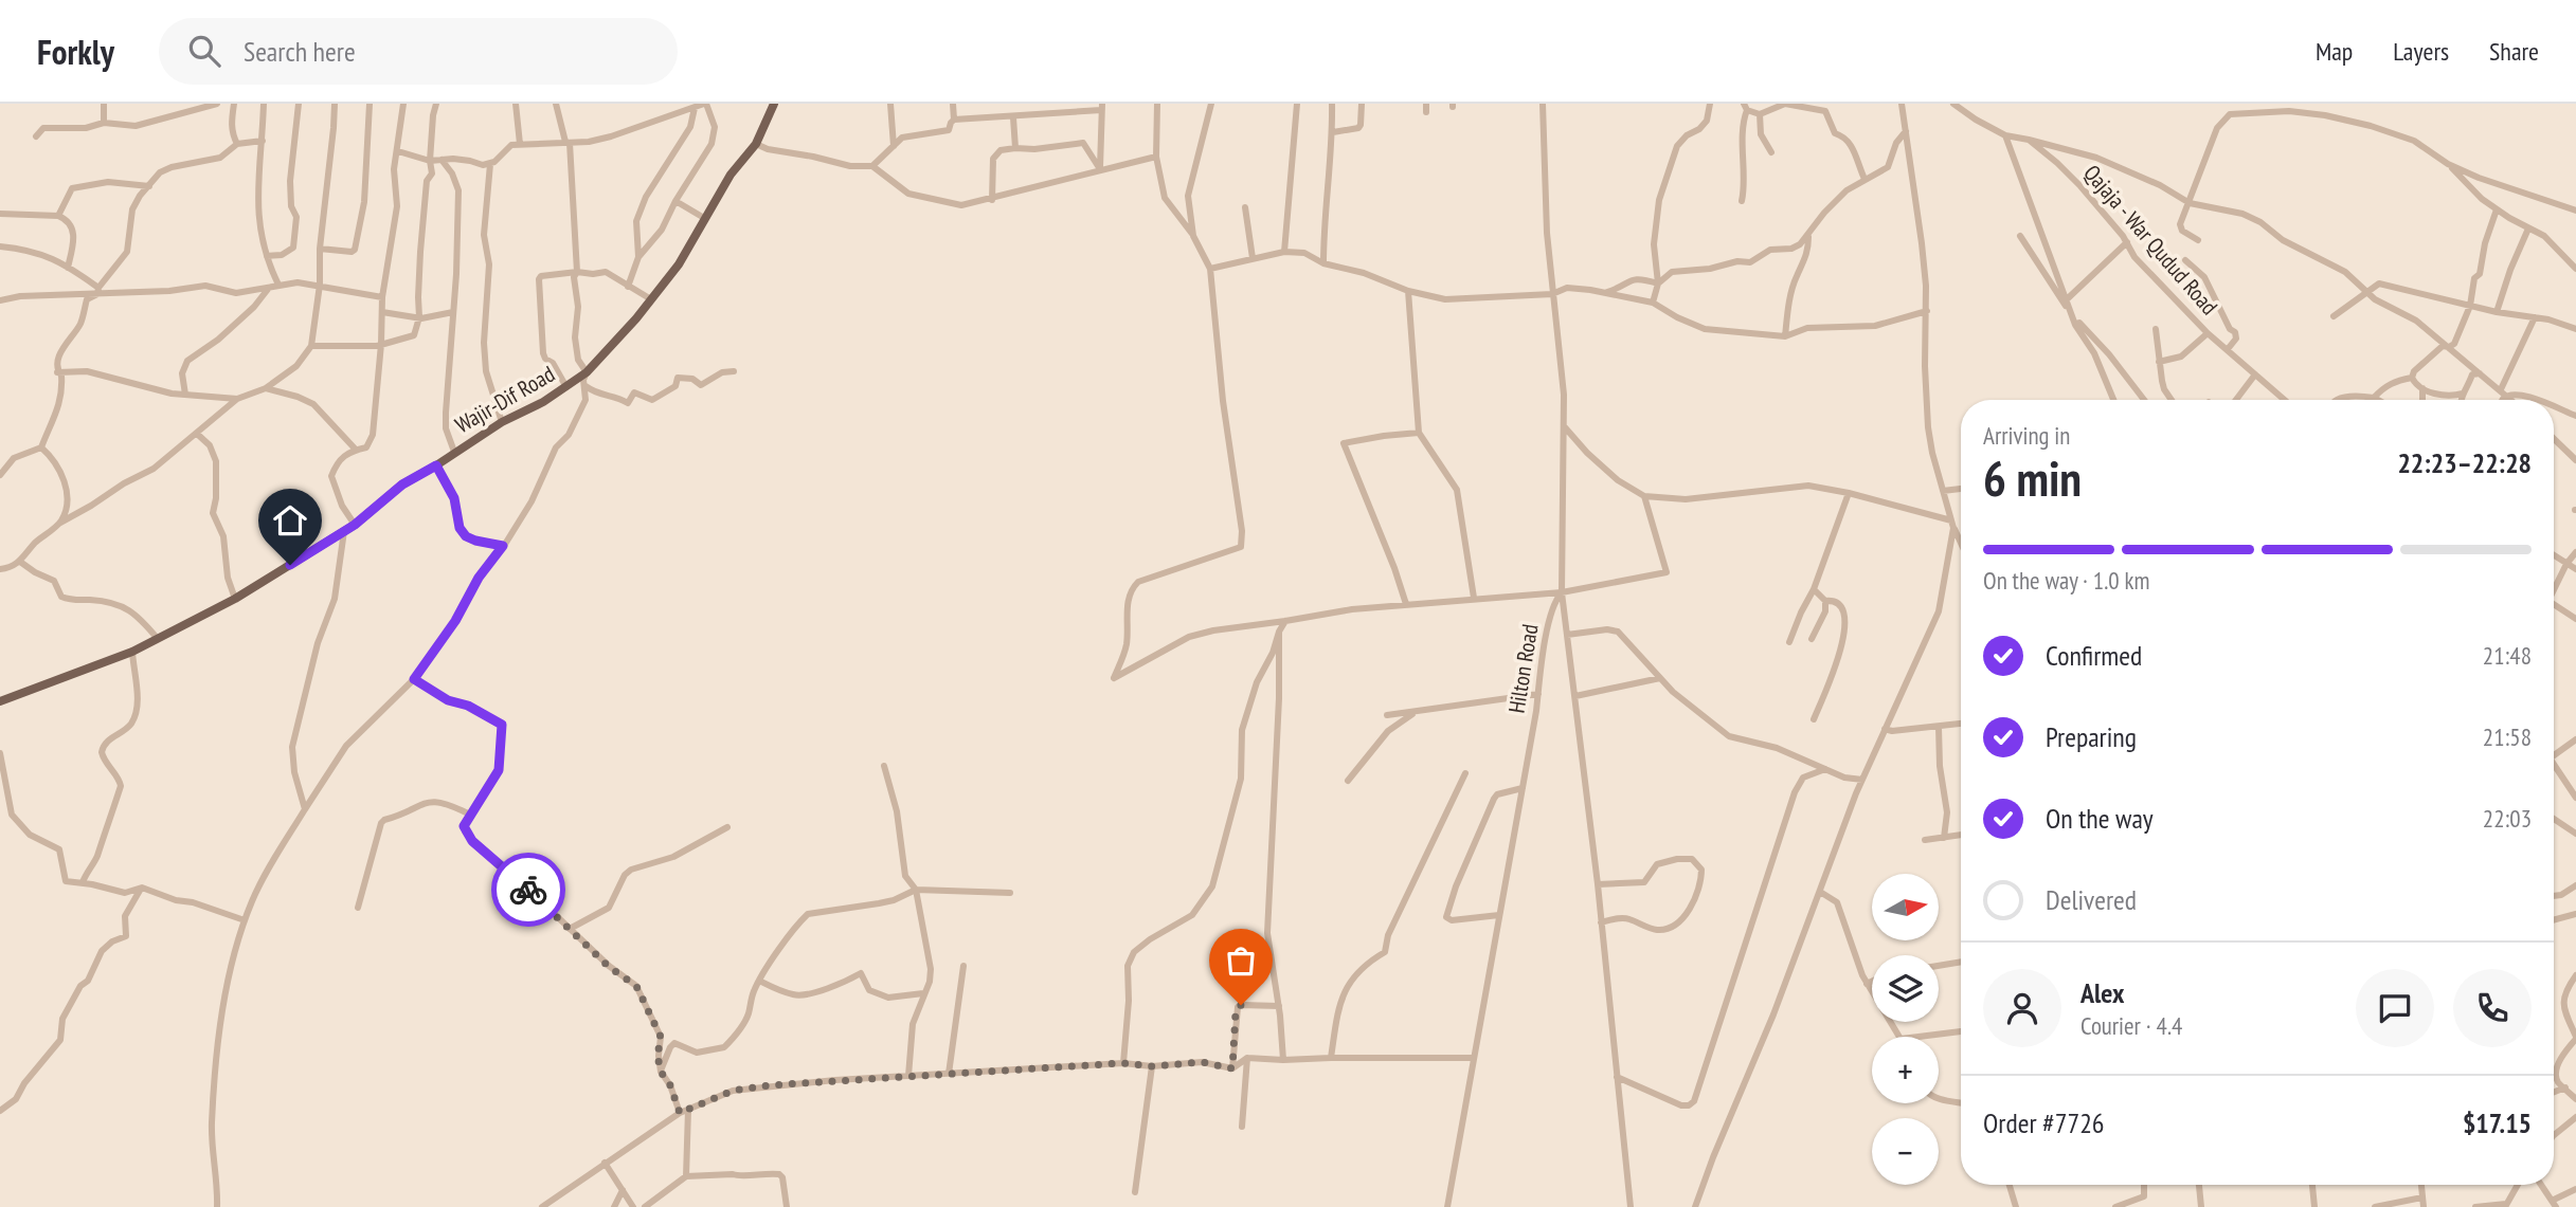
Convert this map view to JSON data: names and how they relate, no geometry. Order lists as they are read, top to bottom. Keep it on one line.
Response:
{"streets":{"main road":["Wajir-Dif Road"],"street":["Qajaja - War Qudud Road","Hilton Road"]},"north":"right","page":{"header":"Forkly","search":"Search here","nav":["Map","Layers","Share"],"heading":["6 min","Arriving in","22:23–22:28"],"panel":["Alex","Courier · 4.4","Order #7726","$17.15"],"bar":"On the way · 1.0 km","list":[["Confirmed","21:48"],["Preparing","21:58"],["On the way","22:03"],"Delivered"],"map_buttons":["+","−"]}}
